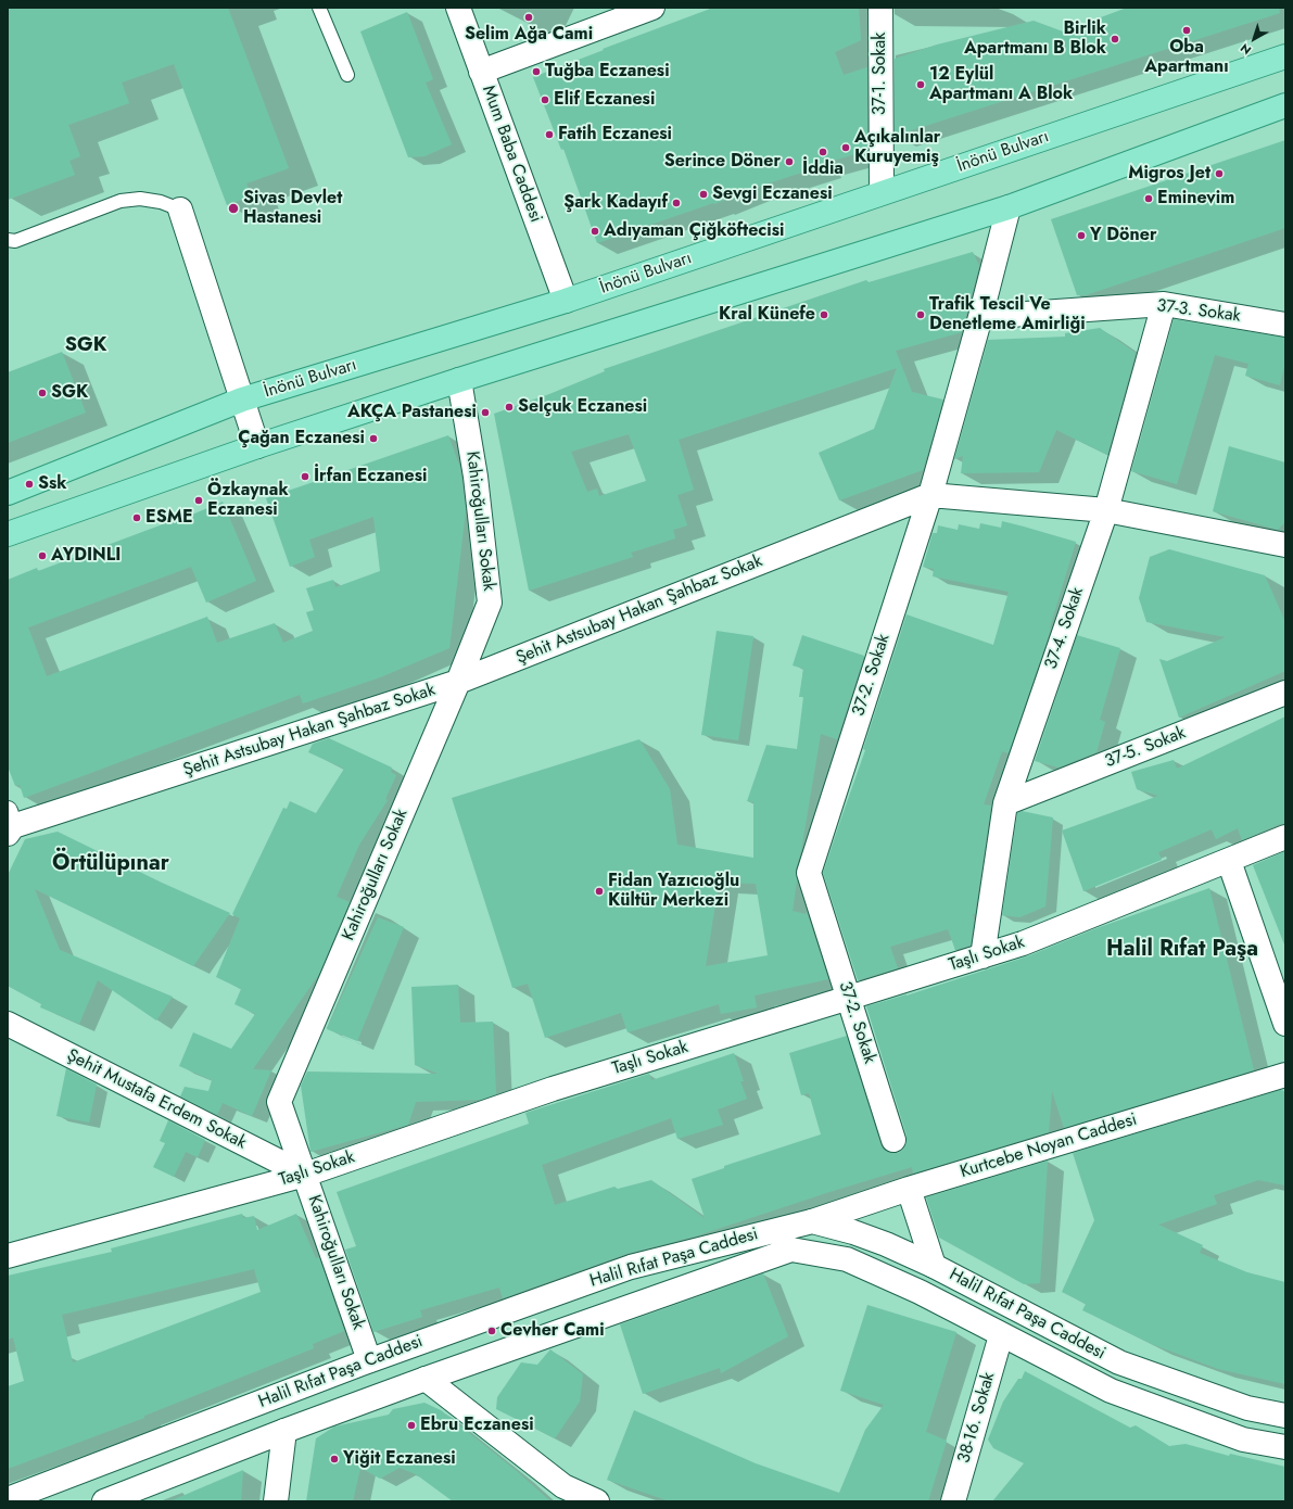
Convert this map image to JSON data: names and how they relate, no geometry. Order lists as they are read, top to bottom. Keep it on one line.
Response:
{"streets":{"main road":["İnönü Bulvarı"],"street":["37-1. Sokak","Mum Baba Caddesi","37-3. Sokak","Kahiroğulları Sokak","Şehit Astsubay Hakan Şahbaz Sokak","37-4. Sokak","37-2. Sokak","37-5. Sokak","Taşlı Sokak","Şehit Mustafa Erdem Sokak","Kurtcebe Noyan Caddesi","Halil Rıfat Paşa Caddesi","38-16. Sokak"]},"crossings":[["37-1. Sokak","İnönü Bulvarı"],["İnönü Bulvarı","Mum Baba Caddesi"],["37-3. Sokak","37-4. Sokak"],["37-3. Sokak","37-2. Sokak"],["Kahiroğulları Sokak","Şehit Astsubay Hakan Şahbaz Sokak"],["Kahiroğulları Sokak","Taşlı Sokak"],["Kahiroğulları Sokak","Şehit Mustafa Erdem Sokak"],["Kahiroğulları Sokak","Halil Rıfat Paşa Caddesi"],["Şehit Astsubay Hakan Şahbaz Sokak","37-4. Sokak"],["Şehit Astsubay Hakan Şahbaz Sokak","37-2. Sokak"],["37-4. Sokak","37-5. Sokak"],["37-4. Sokak","Taşlı Sokak"],["37-2. Sokak","Taşlı Sokak"],["Taşlı Sokak","Şehit Mustafa Erdem Sokak"],["Kurtcebe Noyan Caddesi","Halil Rıfat Paşa Caddesi"],["Halil Rıfat Paşa Caddesi","38-16. Sokak"]],"districts":["SGK","Örtülüpınar","Halil Rıfat Paşa"],"places":["Selim Ağa Cami","Oba Apartmanı","Birlik Apartmanı B Blok","Tuğba Eczanesi","12 Eylül Apartmanı A Blok","Elif Eczanesi","Fatih Eczanesi","Açıkalınlar Kuruyemiş","İddia","Serince Döner","Migros Jet","Sevgi Eczanesi","Eminevim","Şark Kadayıf","Sivas Devlet Hastanesi","Adıyaman Çiğköftecisi","Y Döner","Kral Künefe","Trafik Tescil Ve Denetleme Amirliği","SGK","Selçuk Eczanesi","AKÇA Pastanesi","Çağan Eczanesi","İrfan Eczanesi","Ssk","Özkaynak Eczanesi","ESME","AYDINLI","Fidan Yazıcıoğlu Kültür Merkezi","Cevher Cami","Ebru Eczanesi","Yiğit Eczanesi"],"north":"bottom left"}
